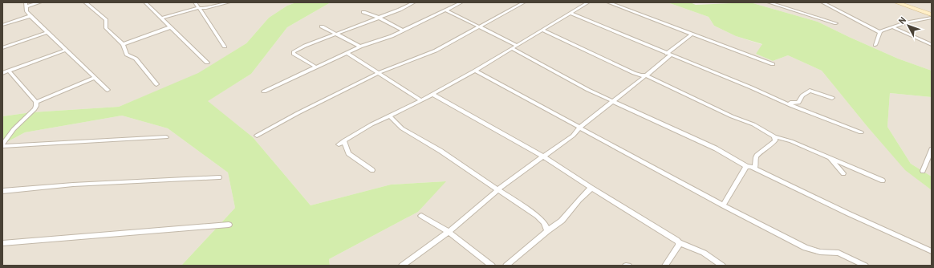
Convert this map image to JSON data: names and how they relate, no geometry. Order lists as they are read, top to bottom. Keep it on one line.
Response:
{"north":"top left"}
